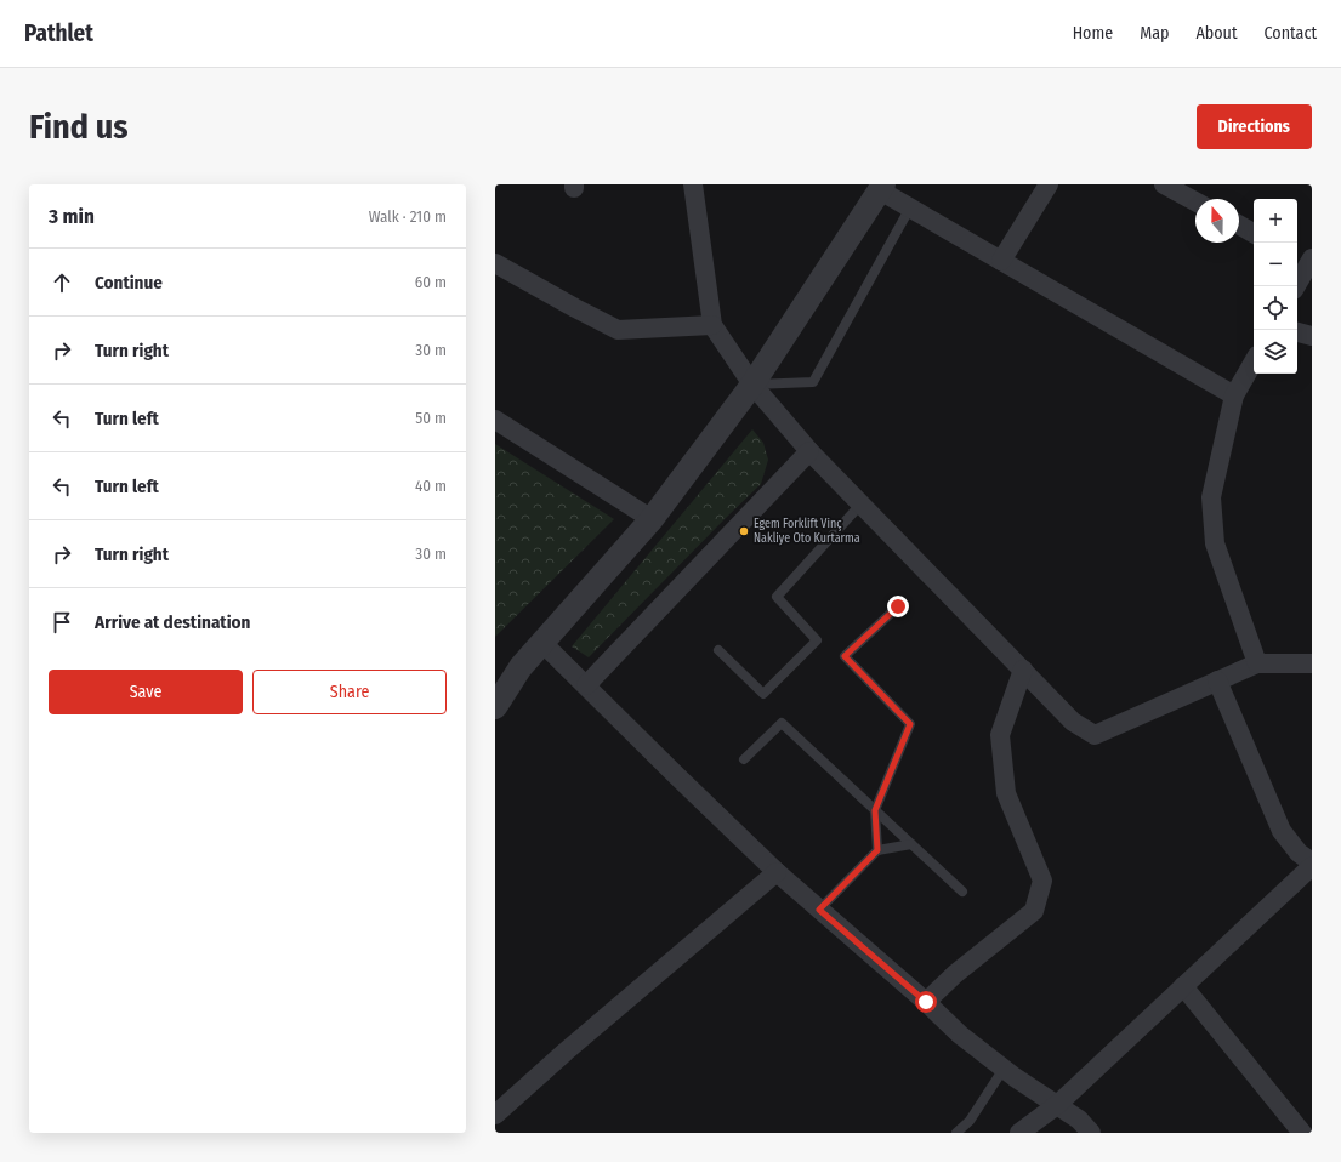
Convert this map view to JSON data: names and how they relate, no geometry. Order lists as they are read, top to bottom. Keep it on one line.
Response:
{"places":["Egem Forklift Vinç Nakliye Oto Kurtarma"],"north":"top","page":{"header":"Pathlet","nav":["Home","Map","About","Contact"],"buttons":["Directions",["Save","Share"]],"title":"Find us","heading":["3 min","Walk · 210 m"],"map_buttons":["+","−"],"list":[["Continue","60 m"],["Turn right","30 m"],["Turn left","50 m"],["Turn left","40 m"],["Turn right","30 m"],"Arrive at destination"]}}
